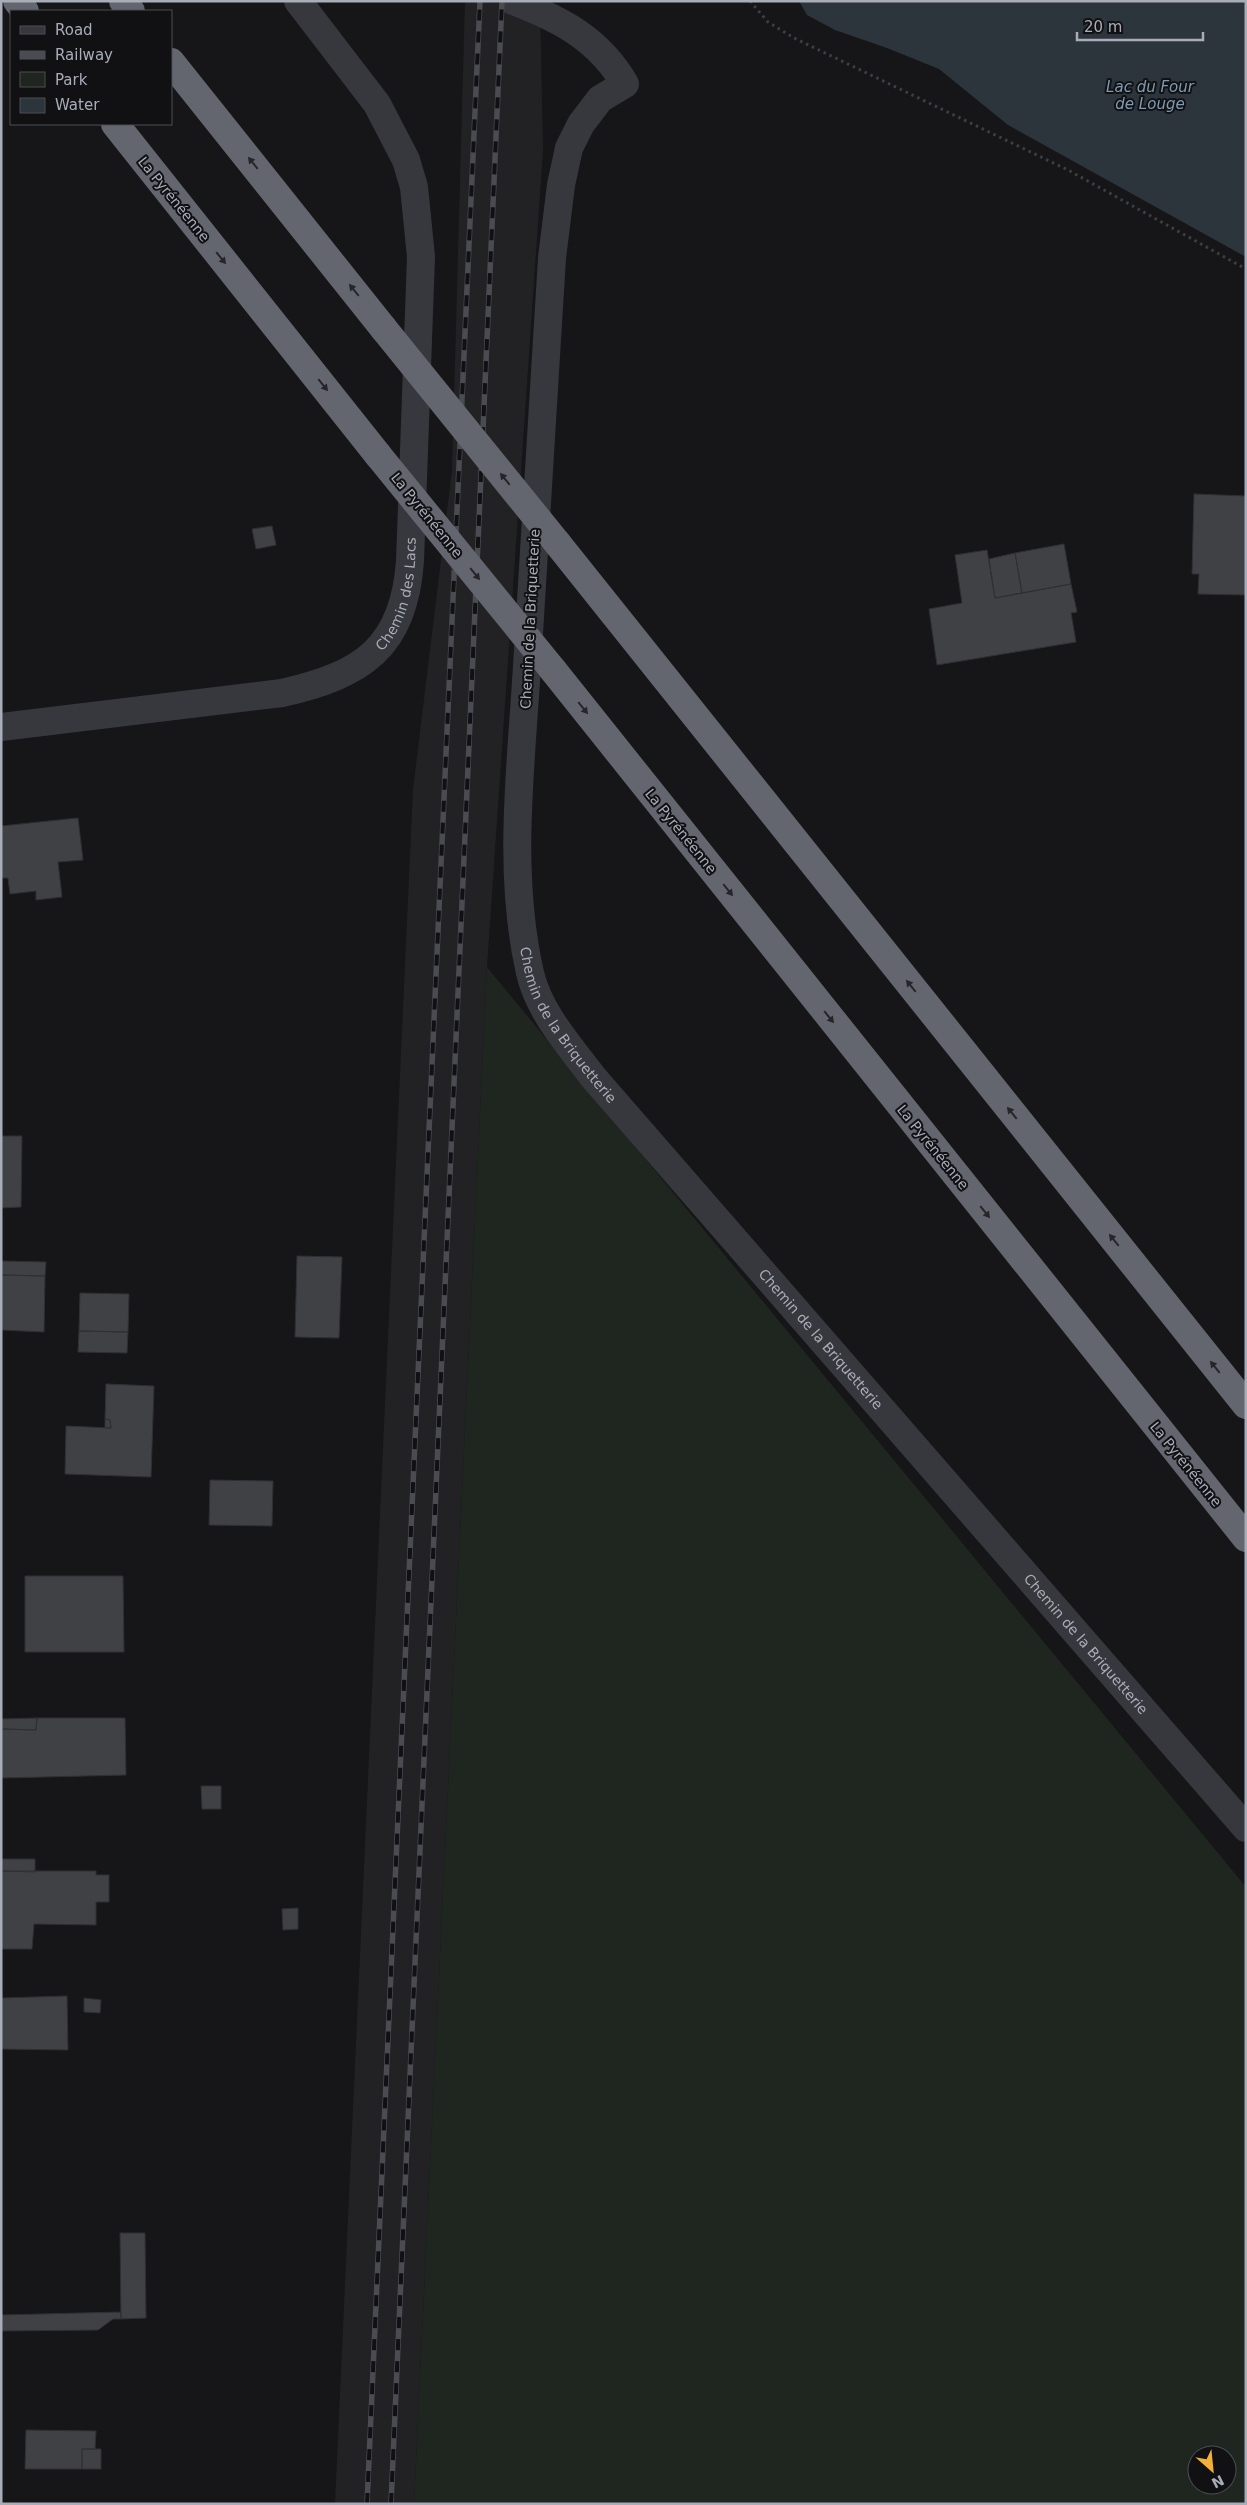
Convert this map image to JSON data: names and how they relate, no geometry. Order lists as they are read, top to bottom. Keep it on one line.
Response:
{"streets":{"highway":["La Pyrénéenne"],"street":["Chemin des Lacs","Chemin de la Briquetterie"]},"water":["Lac du Four de Louge"],"legend":["Road","Railway","Park","Water"],"scale_bar":"20 m","north":"bottom right"}
